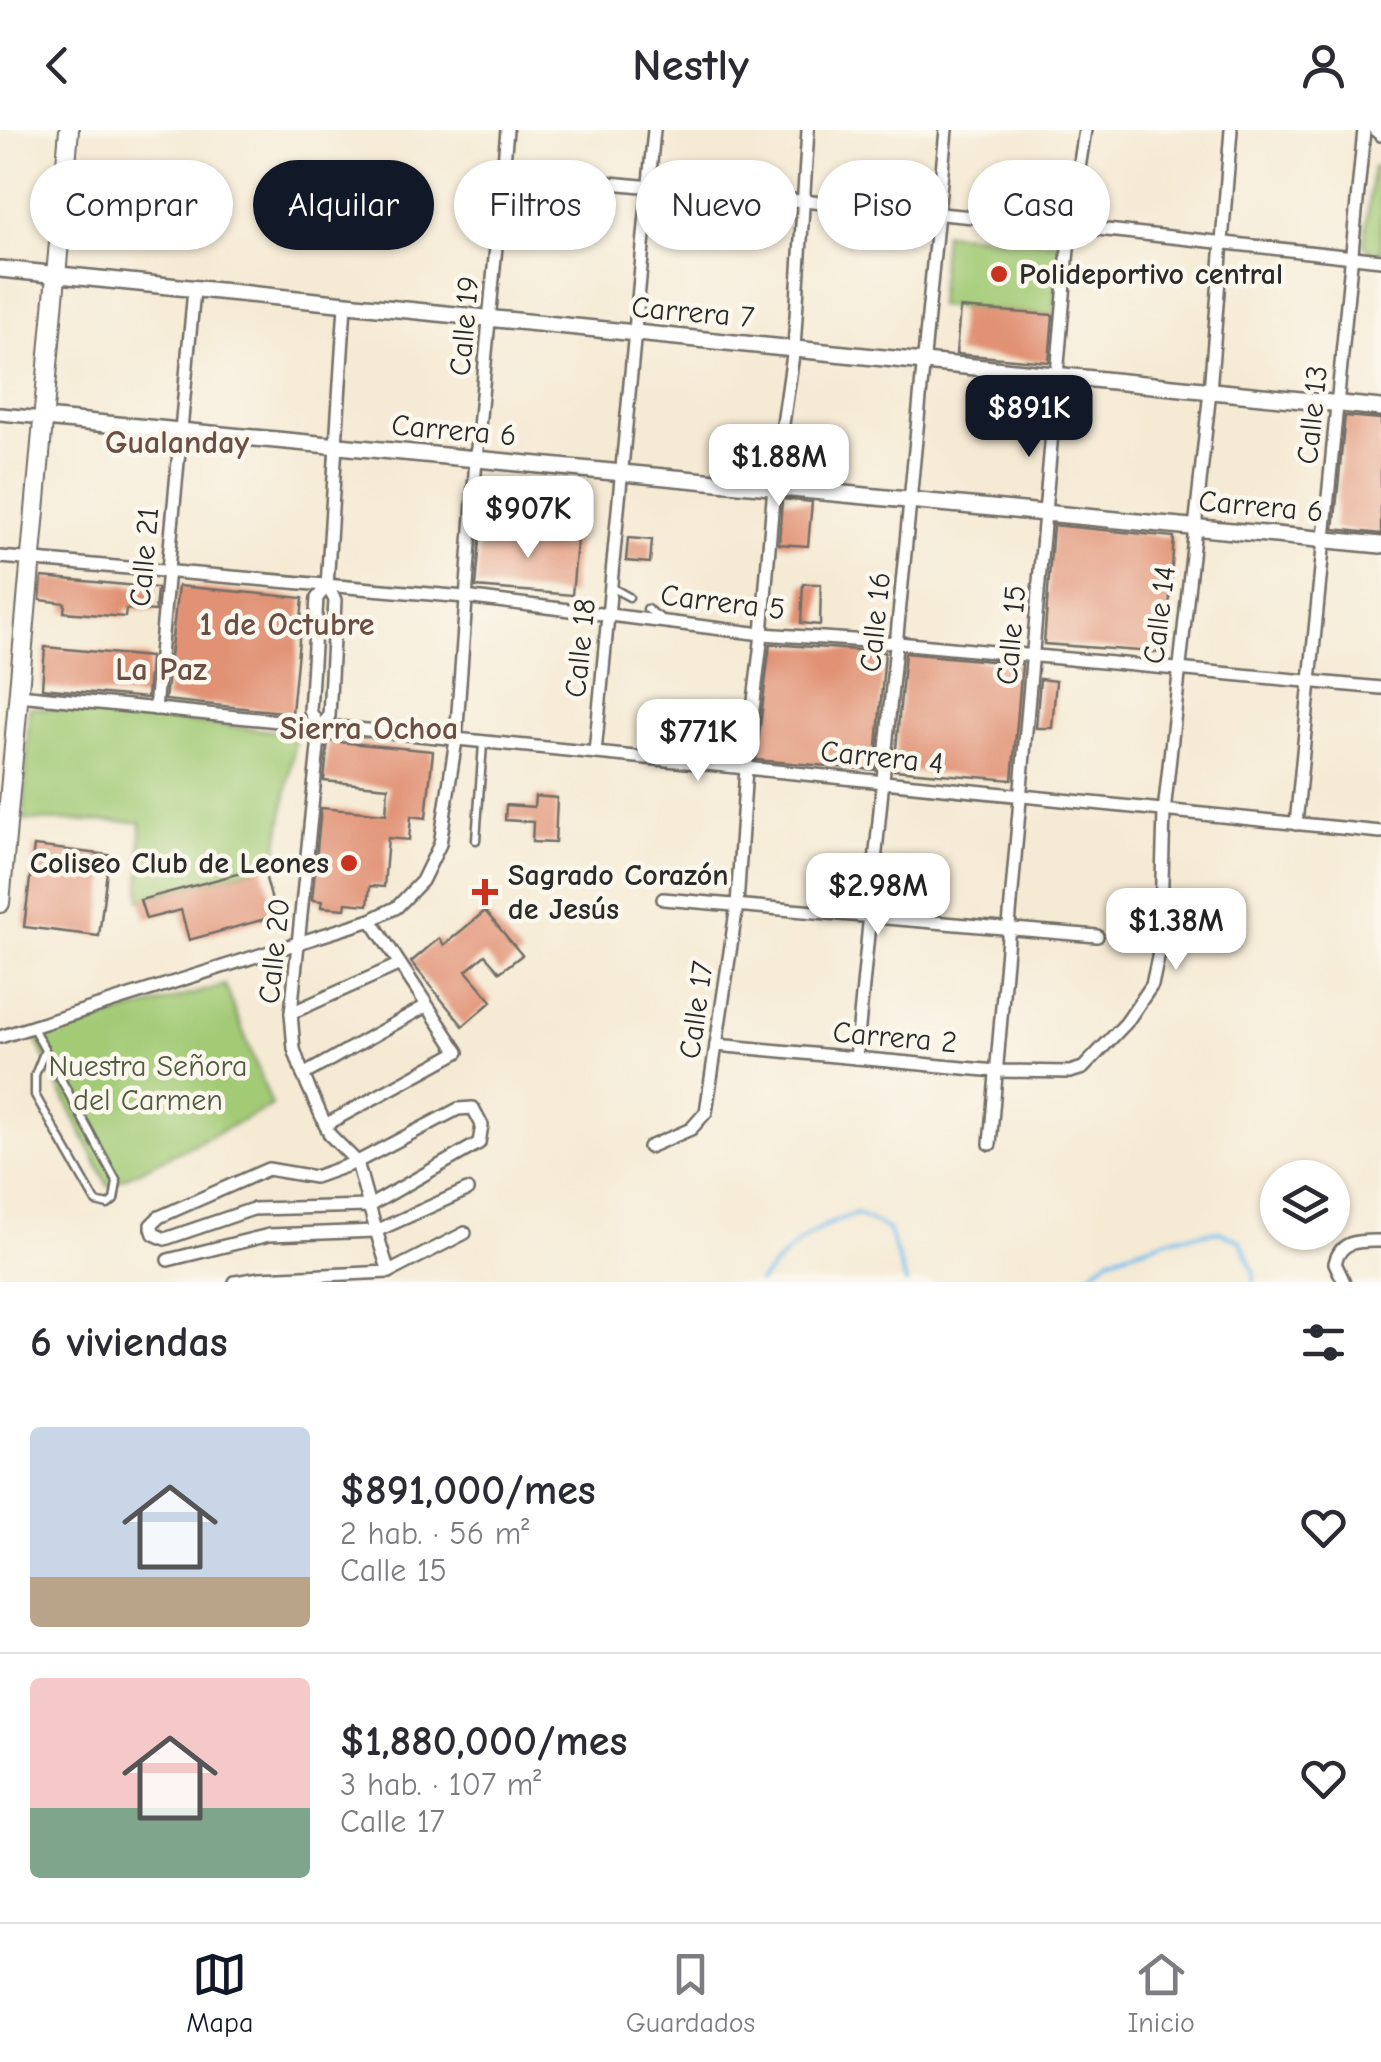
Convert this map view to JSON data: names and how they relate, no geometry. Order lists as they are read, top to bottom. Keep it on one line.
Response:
{"streets":{"main road":["Carrera 7","Carrera 6"],"street":["Calle 19","Calle 13","Calle 21","Carrera 5","Calle 14","Calle 16","Calle 15","Calle 18","Carrera 4","Calle 20","Calle 17","Carrera 2"]},"crossings":[["Carrera 7","Calle 19"],["Carrera 7","Calle 13"],["Carrera 7","Calle 21"],["Carrera 7","Calle 14"],["Carrera 7","Calle 16"],["Carrera 7","Calle 15"],["Carrera 7","Calle 18"],["Carrera 7","Calle 20"],["Carrera 7","Calle 17"],["Calle 19","Carrera 6"],["Calle 19","Carrera 5"],["Calle 19","Carrera 4"],["Calle 13","Carrera 6"],["Calle 13","Carrera 5"],["Calle 13","Carrera 4"],["Carrera 6","Calle 21"],["Carrera 6","Calle 14"],["Carrera 6","Calle 16"],["Carrera 6","Calle 15"],["Carrera 6","Calle 18"],["Carrera 6","Calle 20"],["Carrera 6","Calle 17"],["Calle 21","Carrera 5"],["Calle 21","Carrera 4"],["Carrera 5","Calle 14"],["Carrera 5","Calle 16"],["Carrera 5","Calle 15"],["Carrera 5","Calle 18"],["Carrera 5","Calle 20"],["Carrera 5","Calle 17"],["Calle 14","Carrera 4"],["Calle 14","Carrera 2"],["Calle 16","Carrera 4"],["Calle 16","Carrera 2"],["Calle 15","Carrera 4"],["Calle 15","Carrera 2"],["Calle 18","Carrera 4"],["Carrera 4","Calle 20"],["Carrera 4","Calle 17"],["Calle 17","Carrera 2"]],"districts":["Gualanday","1 de Octubre","La Paz","Sierra Ochoa"],"parks":["Nuestra Señora del Carmen"],"places":{"other":["Polideportivo central","Coliseo Club de Leones"],"health":["Sagrado Corazón de Jesús"]},"page":{"header":"Nestly","chip":["Comprar","Alquilar","Filtros","Nuevo","Piso","Casa"],"price":["$891K","$1.88M","$907K","$771K","$2.98M","$1.38M"],"heading":"6 viviendas","list":[{"name":"$891,000/mes","note":"2 hab. · 56 m² · Calle 15"},{"name":"$1,880,000/mes","note":"3 hab. · 107 m² · Calle 17"}],"tabs":["Mapa","Guardados","Inicio"]}}
